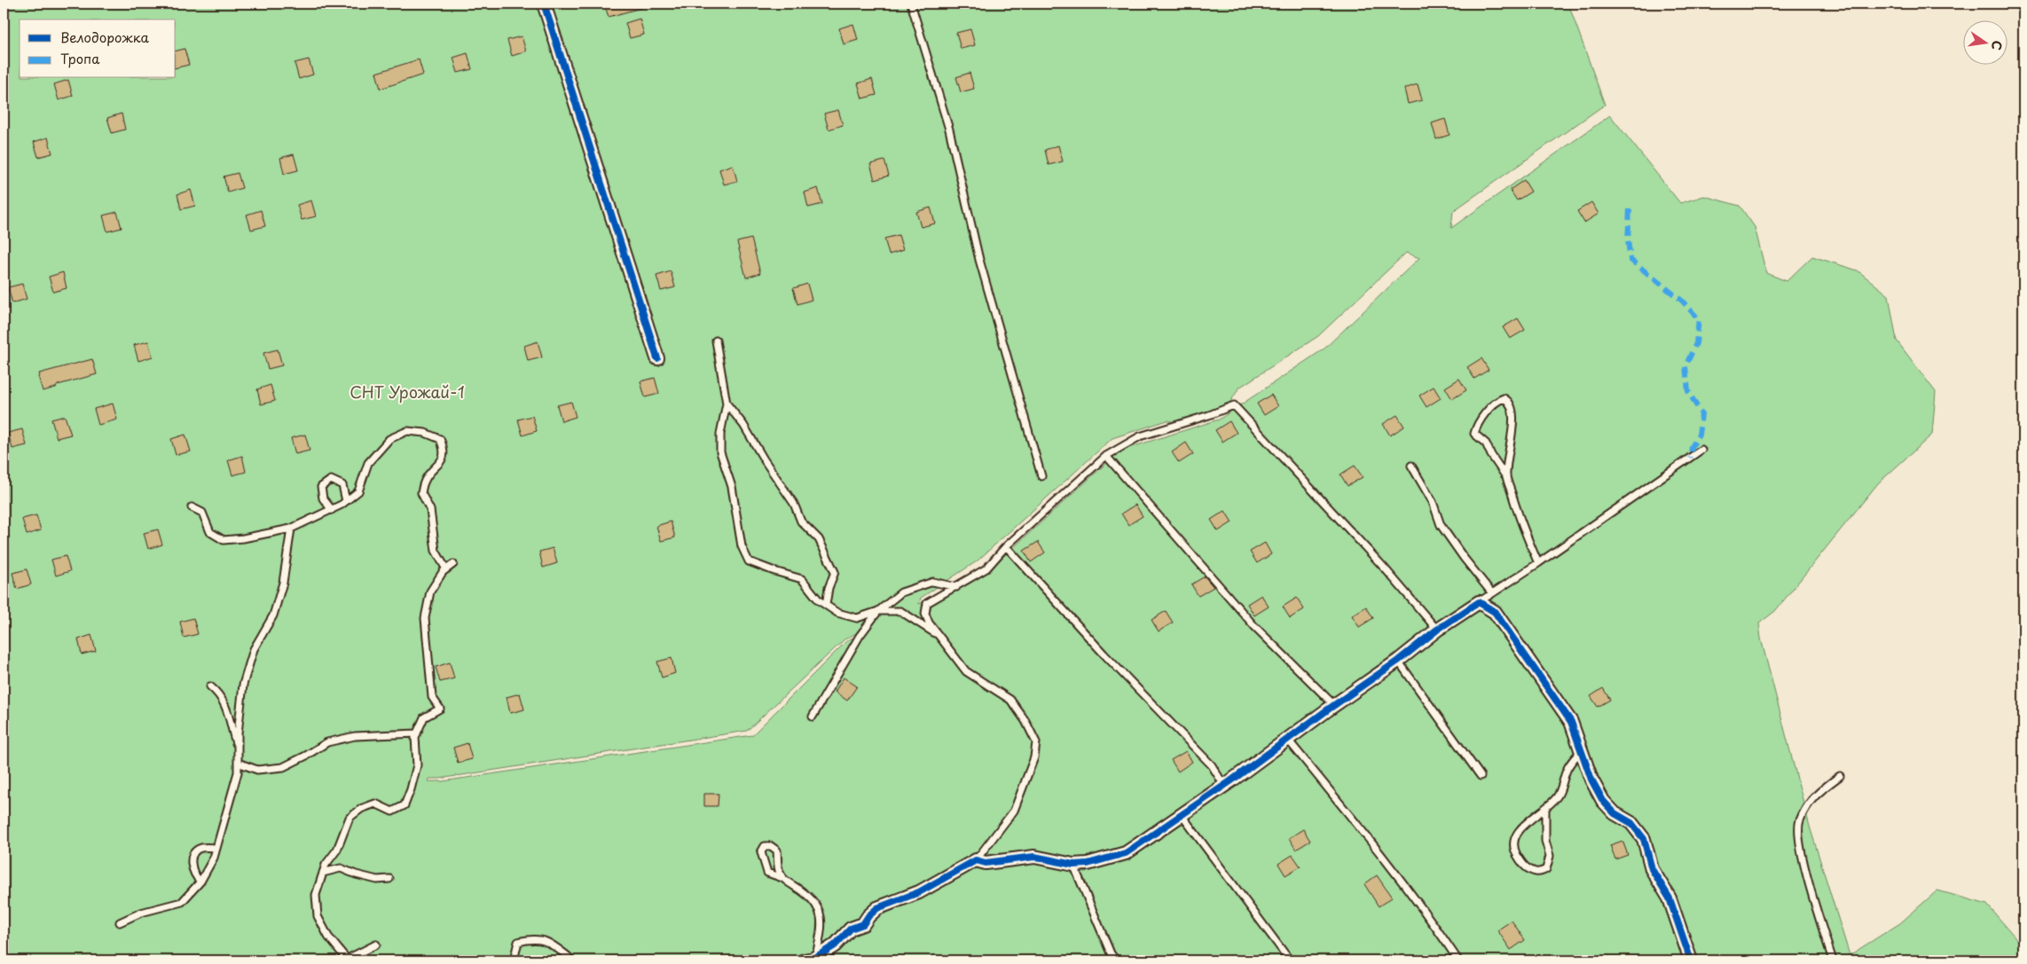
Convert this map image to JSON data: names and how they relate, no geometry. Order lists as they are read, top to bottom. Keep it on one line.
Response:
{"parks":["СНТ Урожай-1"],"legend":["Велодорожка","Тропа"],"north":"right"}
